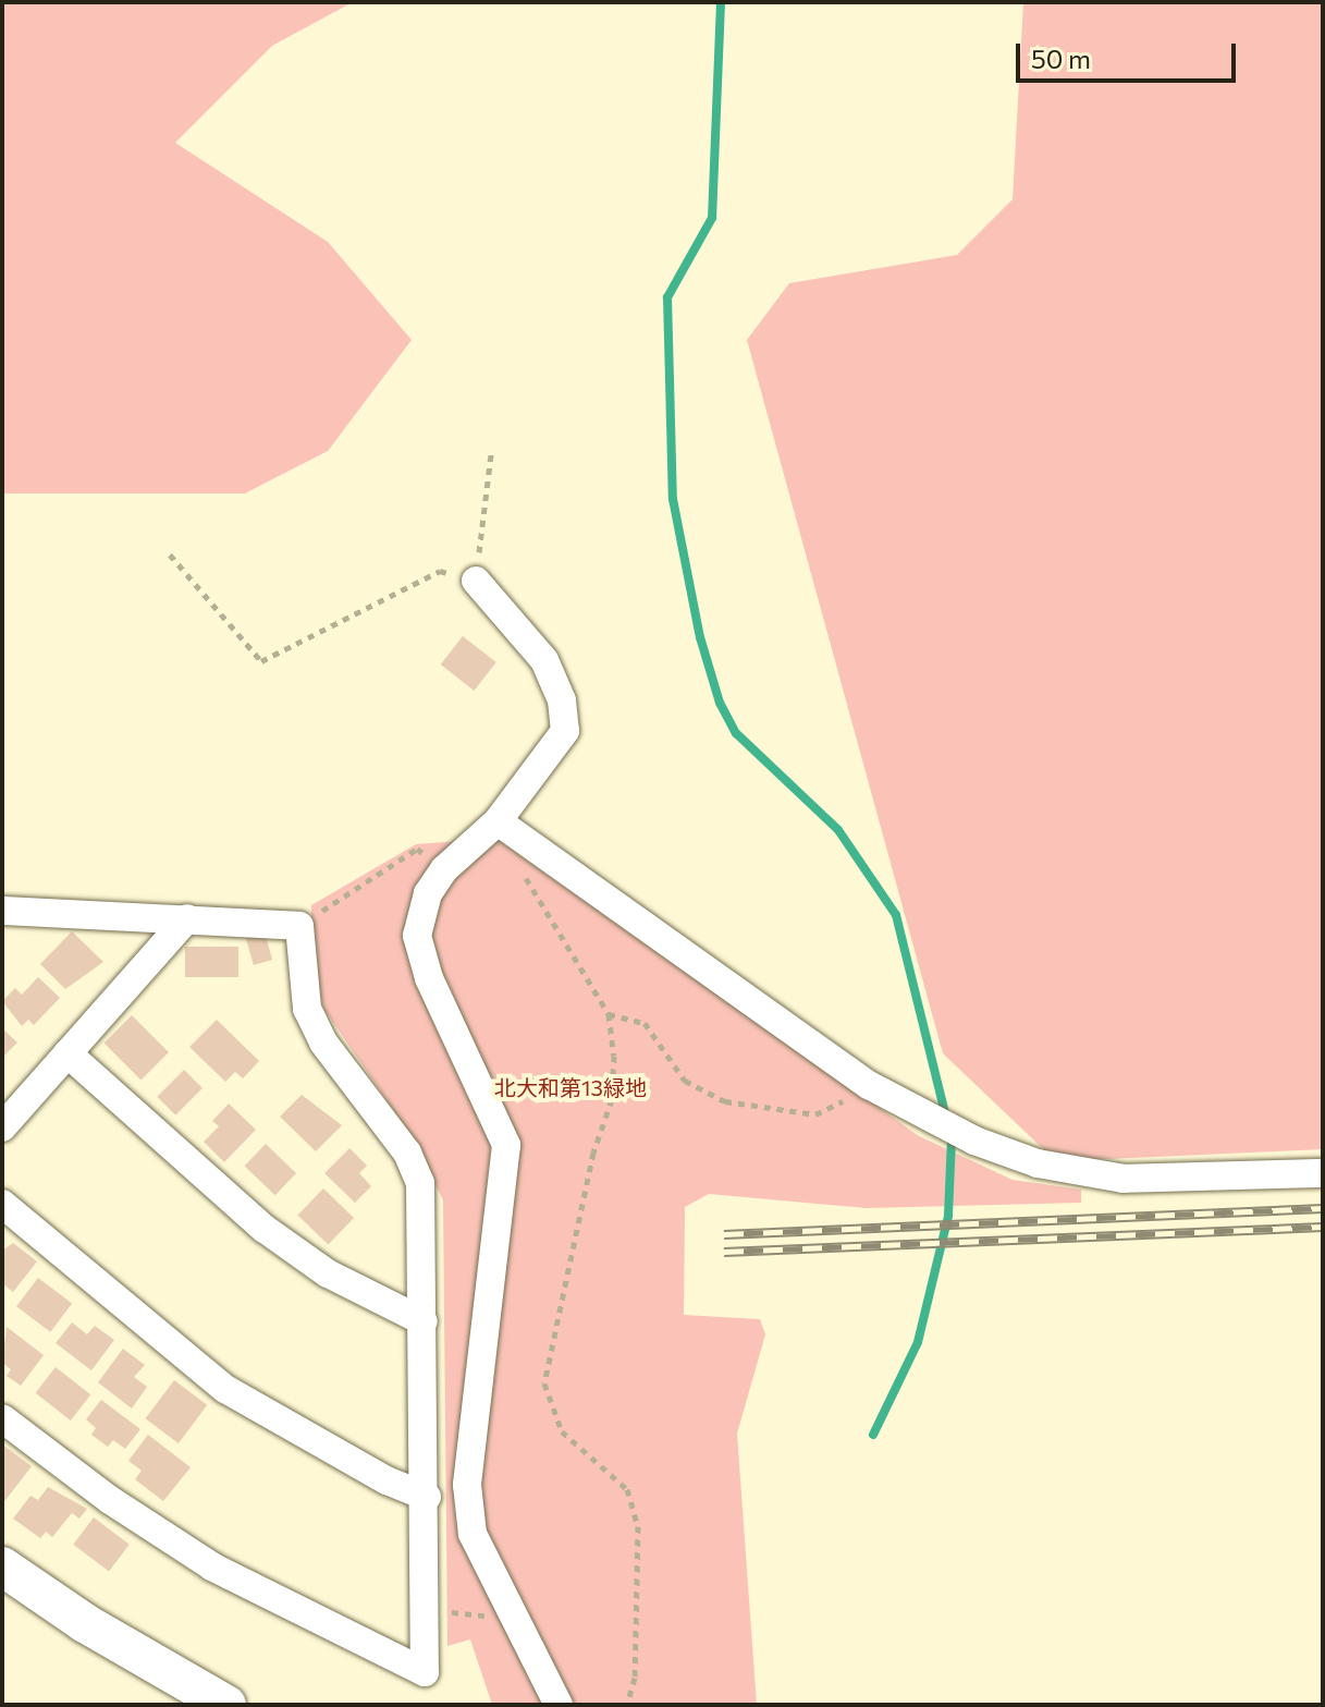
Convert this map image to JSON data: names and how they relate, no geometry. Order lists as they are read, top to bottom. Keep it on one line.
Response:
{"parks":["北大和第13緑地"],"scale_bar":"50 m"}
